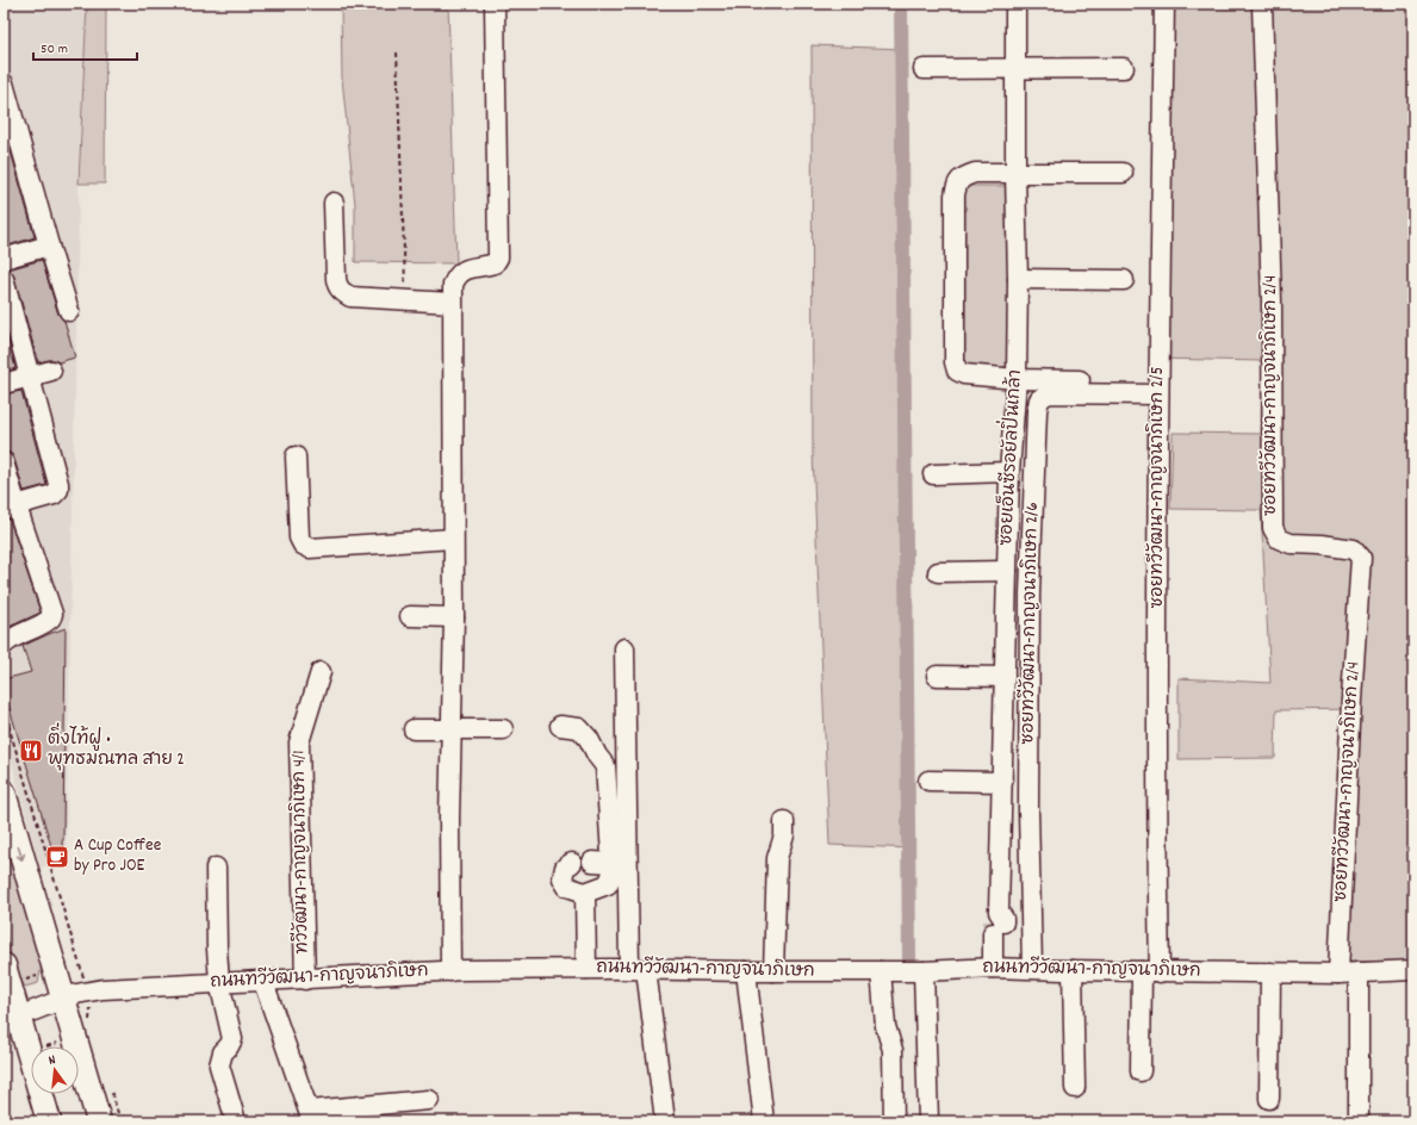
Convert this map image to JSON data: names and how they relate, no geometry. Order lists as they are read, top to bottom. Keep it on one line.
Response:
{"streets":{"street":["ซอยทวีวัฒนา-กาญจนาภิเษก 2/4","ซอยเอ็นซีรอยัลปิ่นเกล้า","ซอยทวีวัฒนา-กาญจนาภิเษก 2/5","ซอยทวีวัฒนา-กาญจนาภิเษก 2/6","ทวีวัฒนา-กาญจนาภิเษก 4/1","ถนนทวีวัฒนา-กาญจนาภิเษก"]},"crossings":[["ซอยทวีวัฒนา-กาญจนาภิเษก 2/4","ถนนทวีวัฒนา-กาญจนาภิเษก"],["ซอยเอ็นซีรอยัลปิ่นเกล้า","ถนนทวีวัฒนา-กาญจนาภิเษก"],["ซอยทวีวัฒนา-กาญจนาภิเษก 2/5","ซอยทวีวัฒนา-กาญจนาภิเษก 2/6"],["ซอยทวีวัฒนา-กาญจนาภิเษก 2/5","ถนนทวีวัฒนา-กาญจนาภิเษก"],["ซอยทวีวัฒนา-กาญจนาภิเษก 2/6","ถนนทวีวัฒนา-กาญจนาภิเษก"],["ทวีวัฒนา-กาญจนาภิเษก 4/1","ถนนทวีวัฒนา-กาญจนาภิเษก"]],"places":{"restaurant":["ติ่งไท้ฝู • พุทธมณฑล สาย 2"],"cafe":["A Cup Coffee by Pro JOE"]},"scale_bar":"50 m","north":"top"}
